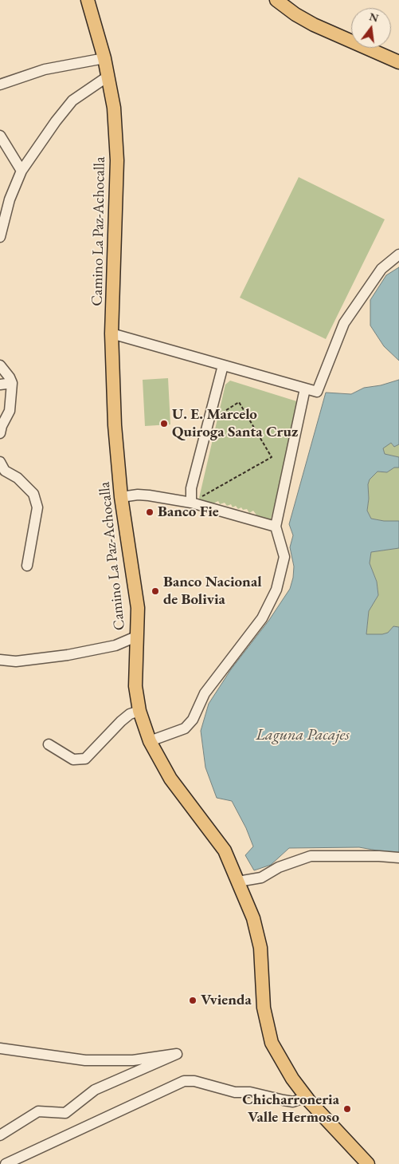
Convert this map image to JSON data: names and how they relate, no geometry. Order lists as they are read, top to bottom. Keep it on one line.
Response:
{"streets":{"main road":["Camino La Paz-Achocalla"]},"water":["Laguna Pacajes"],"places":["U. E. Marcelo Quiroga Santa Cruz","Banco Fie","Banco Nacional de Bolivia","Vvienda","Chicharroneria Valle Hermoso"],"north":"top"}
